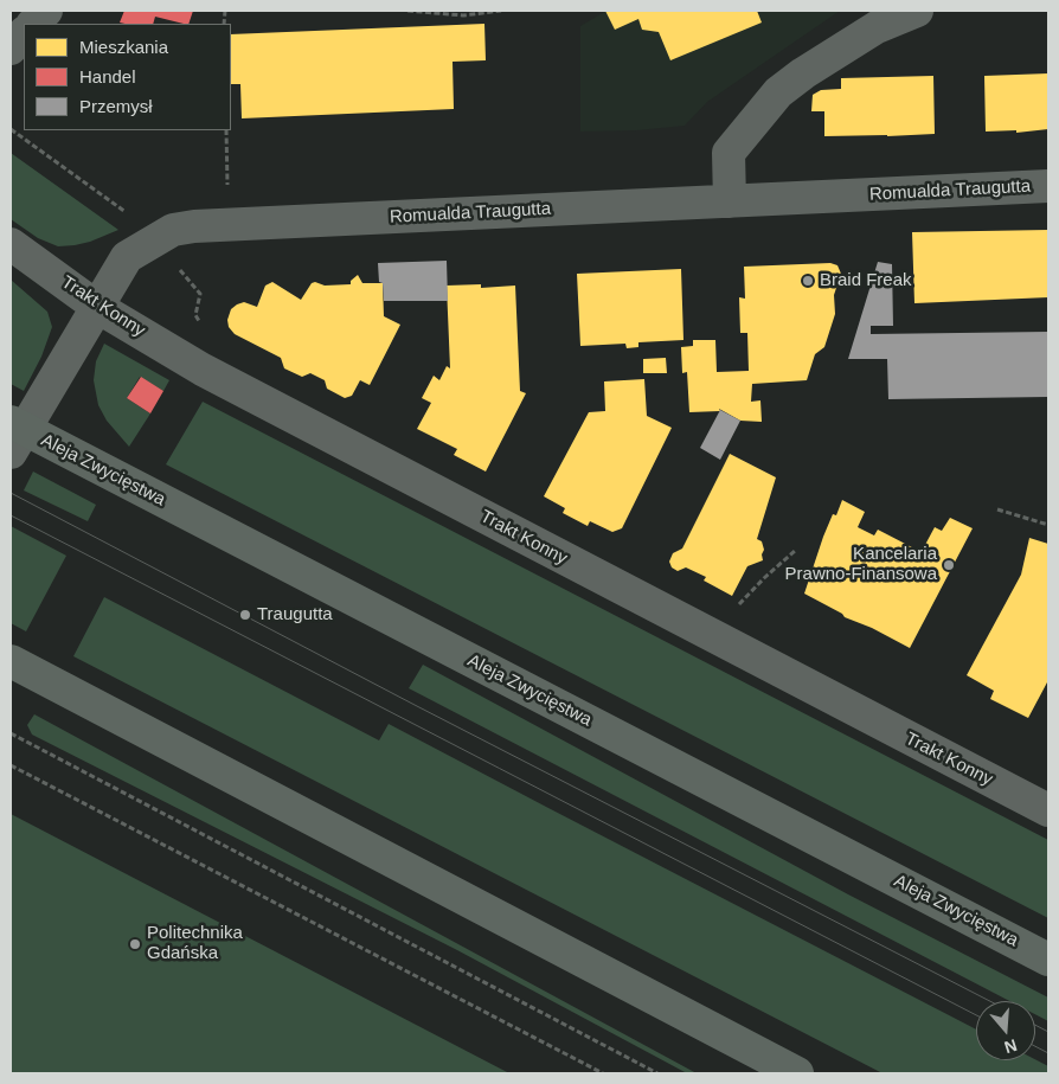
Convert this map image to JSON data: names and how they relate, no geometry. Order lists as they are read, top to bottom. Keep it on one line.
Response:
{"streets":{"main road":["Aleja Zwycięstwa"],"street":["Romualda Traugutta","Trakt Konny"]},"crossings":[["Romualda Traugutta","Trakt Konny"],["Romualda Traugutta","Aleja Zwycięstwa"]],"places":["Braid Freak","Kancelaria Prawno-Finansowa","Traugutta","Politechnika Gdańska"],"legend":["Mieszkania","Handel","Przemysł"],"north":"bottom"}
